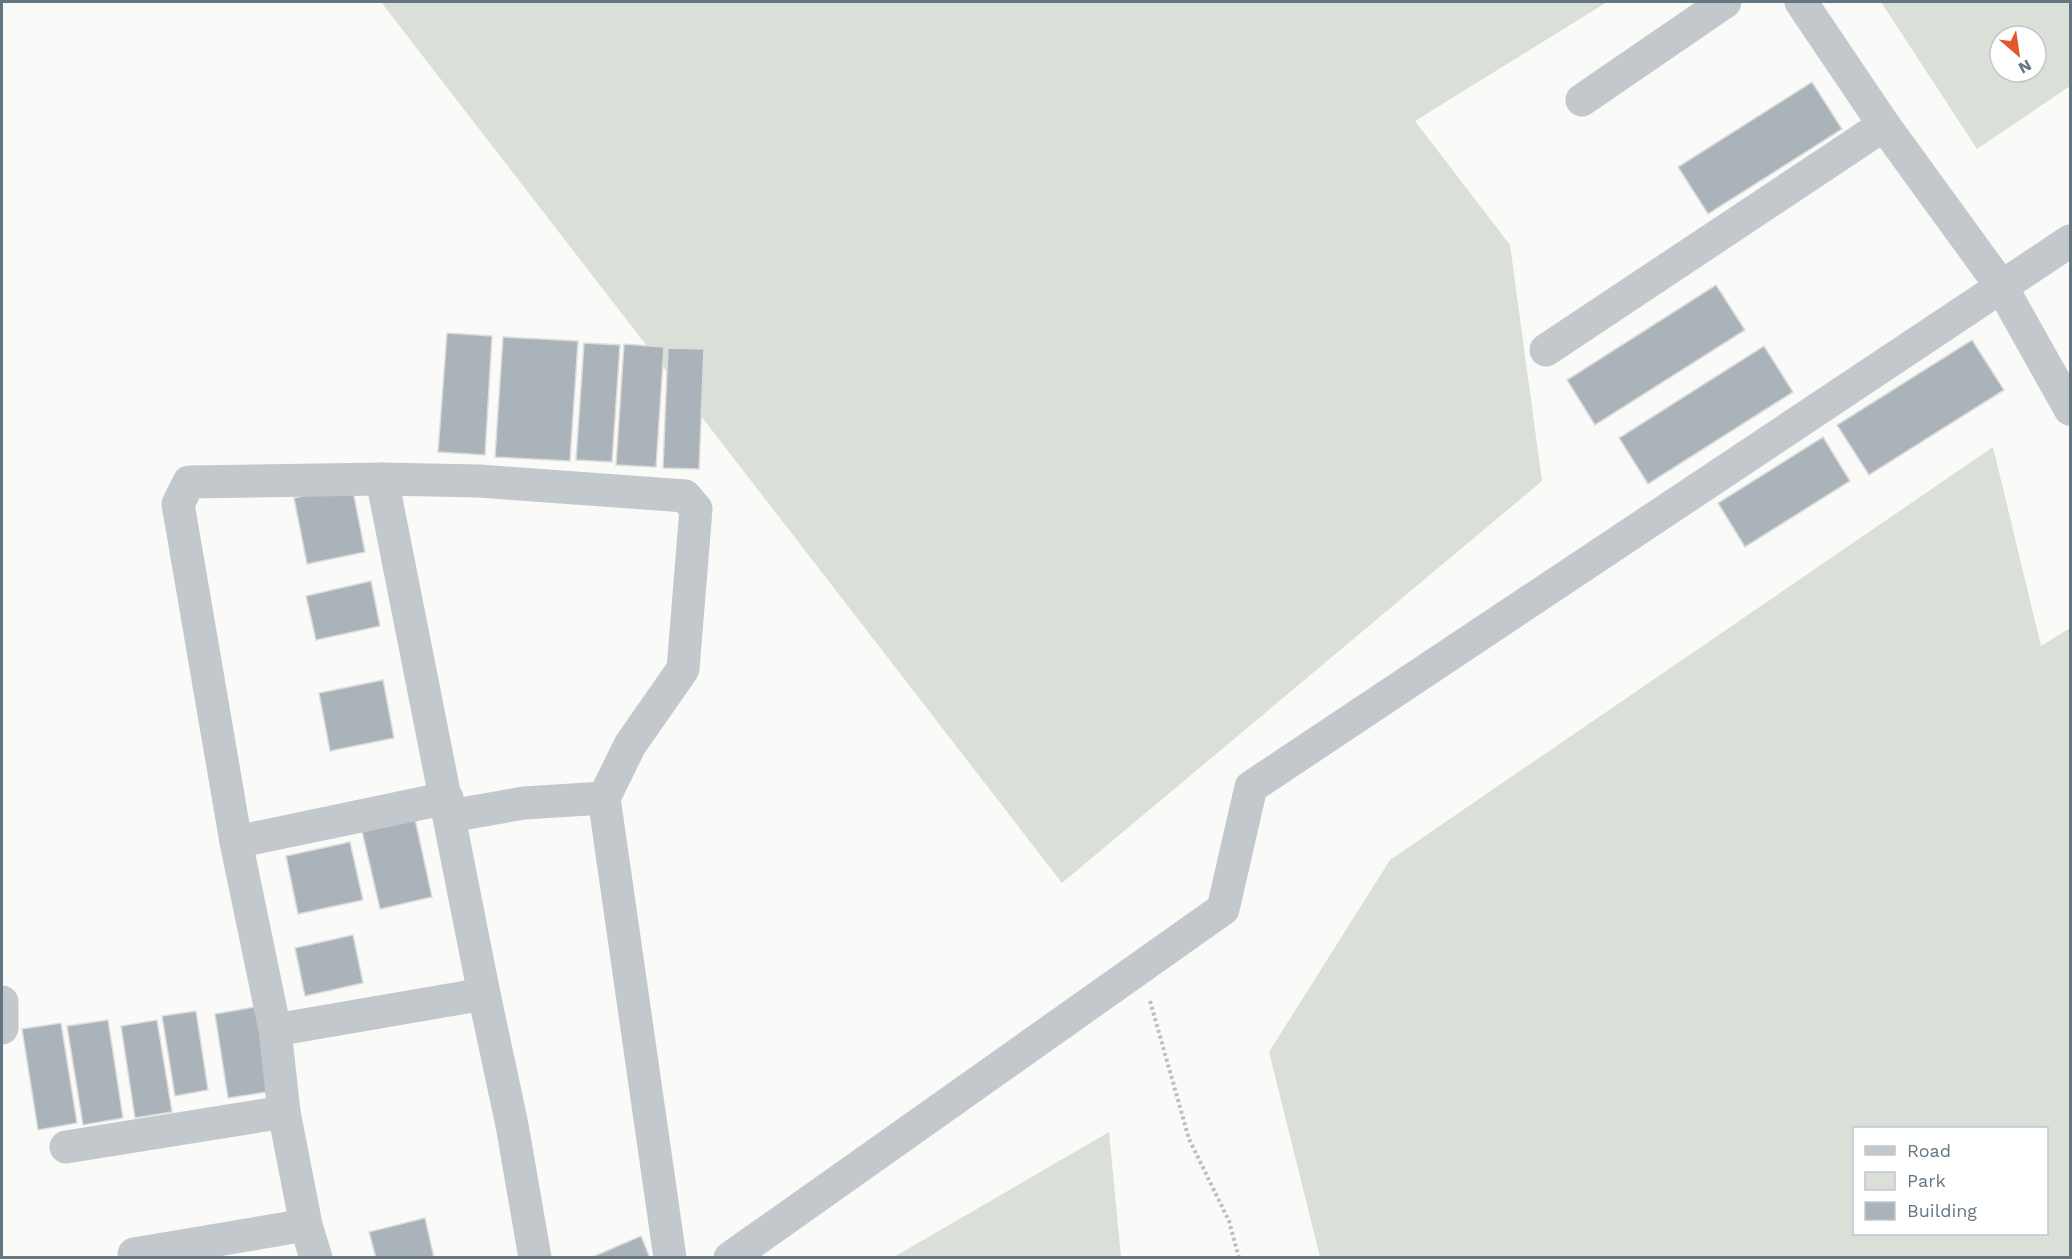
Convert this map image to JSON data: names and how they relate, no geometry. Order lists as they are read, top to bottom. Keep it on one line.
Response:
{"legend":["Road","Park","Building"],"north":"bottom right"}
